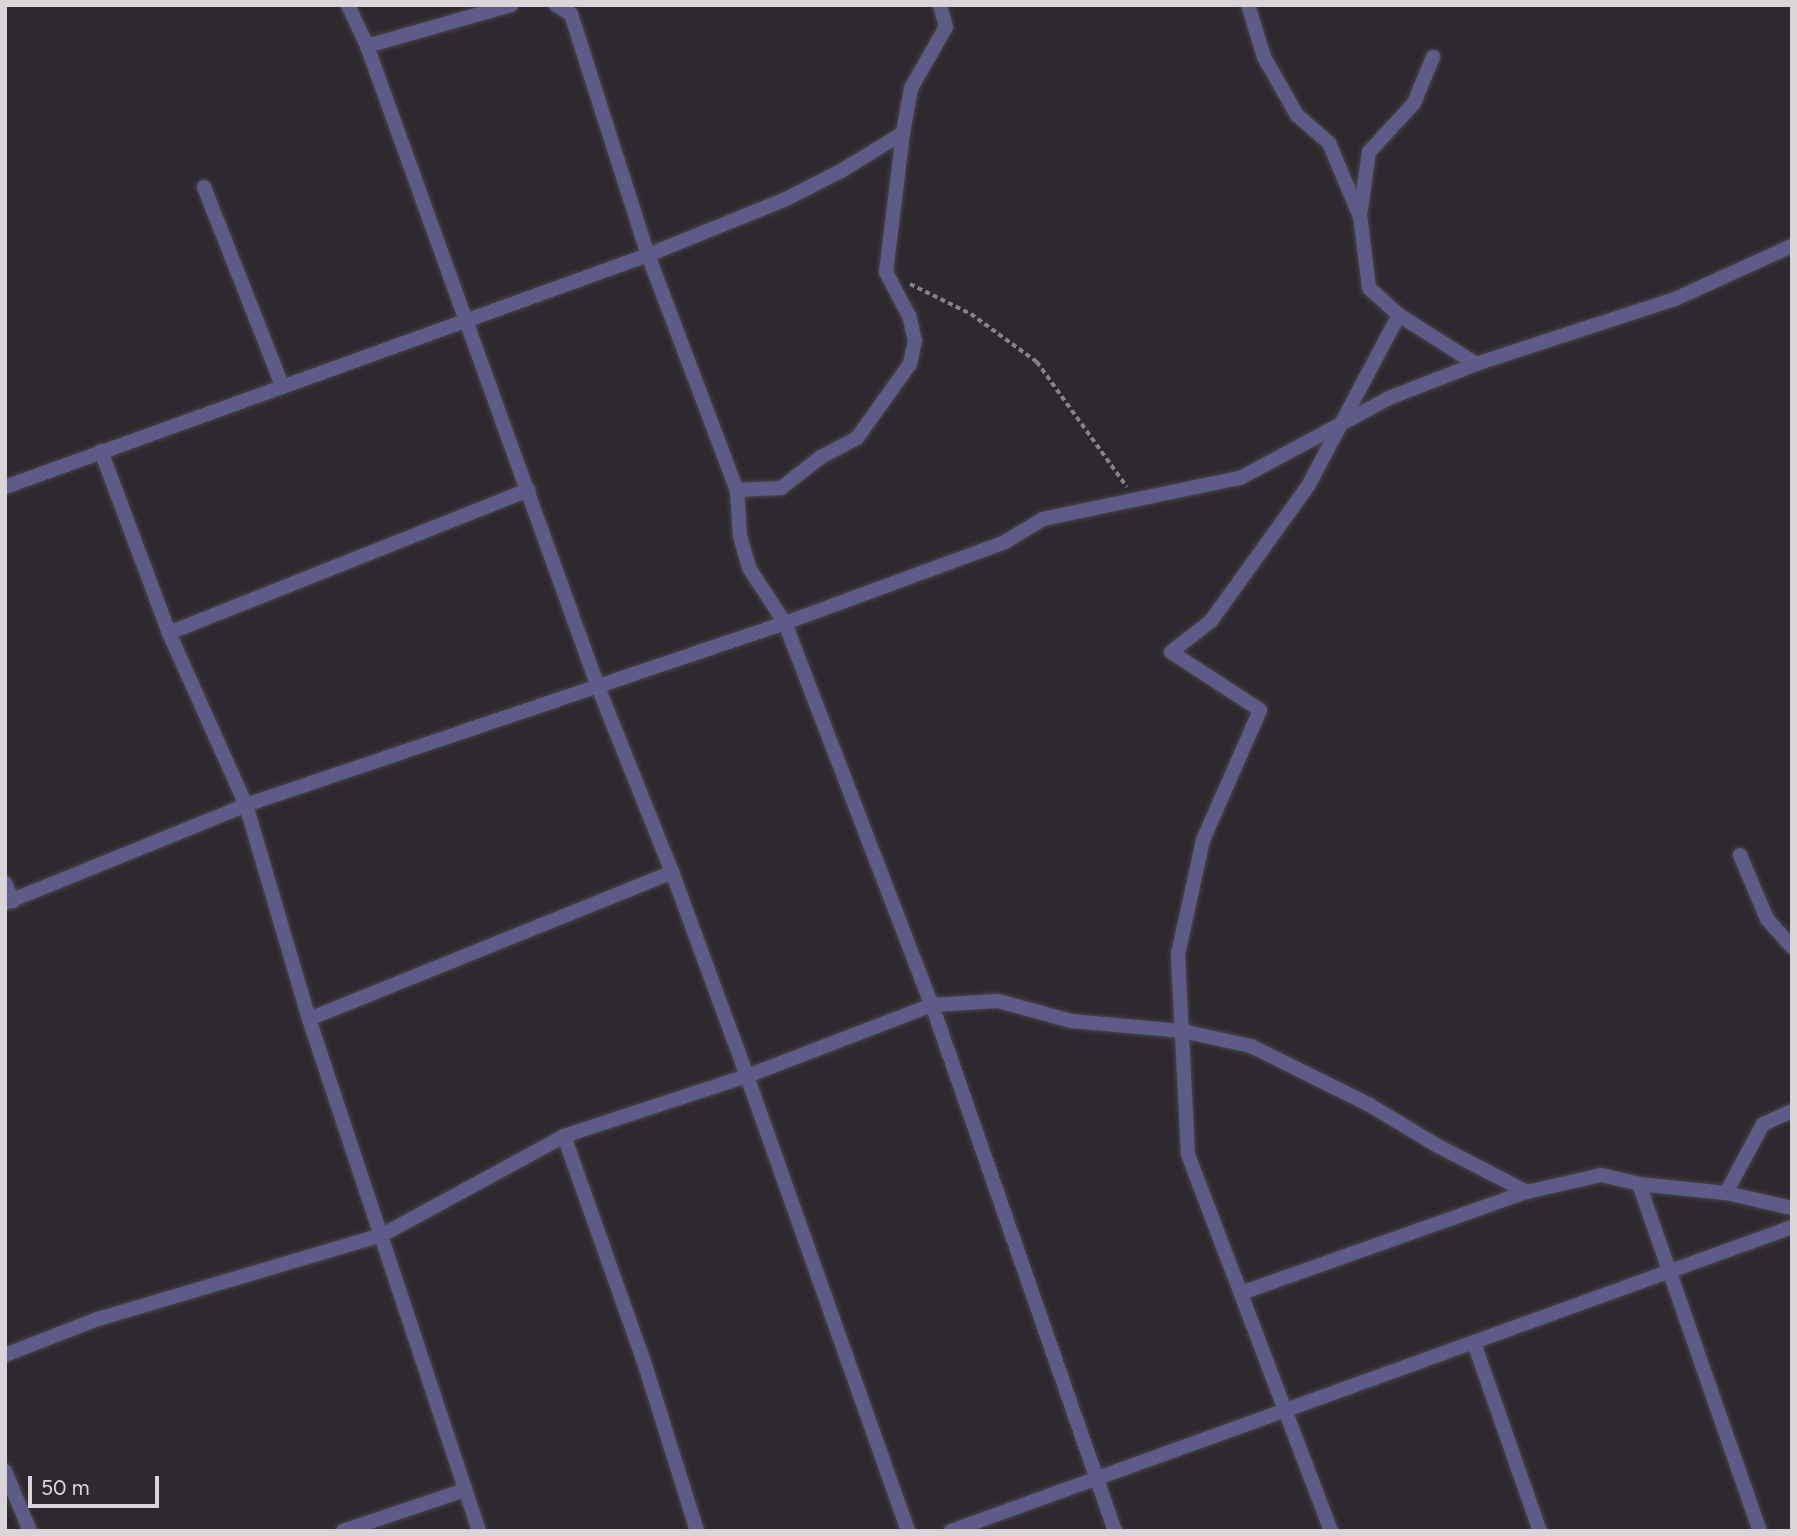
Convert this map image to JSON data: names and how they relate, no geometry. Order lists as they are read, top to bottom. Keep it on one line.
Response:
{"scale_bar":"50 m"}
